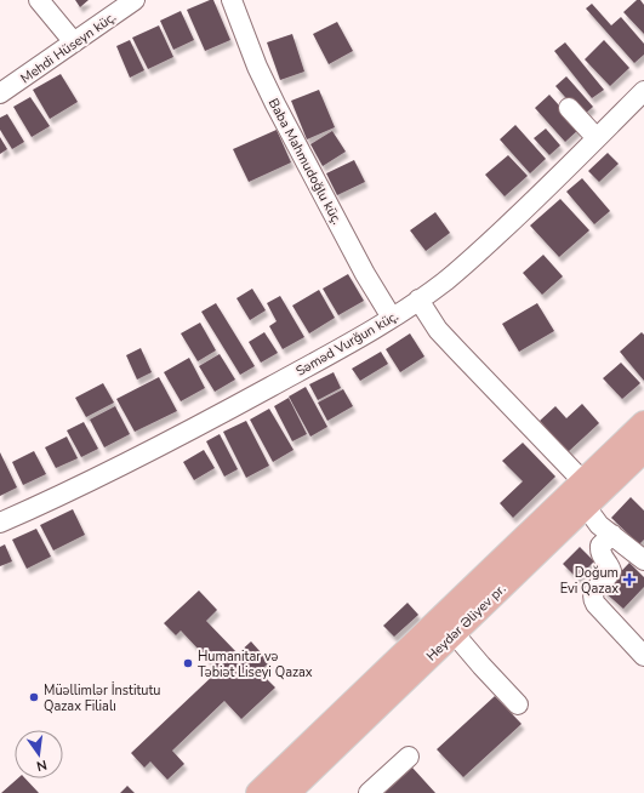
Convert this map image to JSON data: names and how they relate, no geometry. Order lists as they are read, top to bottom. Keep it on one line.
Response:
{"streets":{"main road":["Heydər Əliyev pr."],"street":["Mehdi Hüseyn küç.","Baba Mahmudoğlu küç.","Səməd Vurğun küç."]},"crossings":[["Baba Mahmudoğlu küç.","Səməd Vurğun küç."]],"places":{"health":["Doğum Evi Qazax"],"other":["Humanitar və Təbiət Liseyi Qazax","Müəllimlər İnstitutu Qazax Filialı"]},"north":"bottom"}
